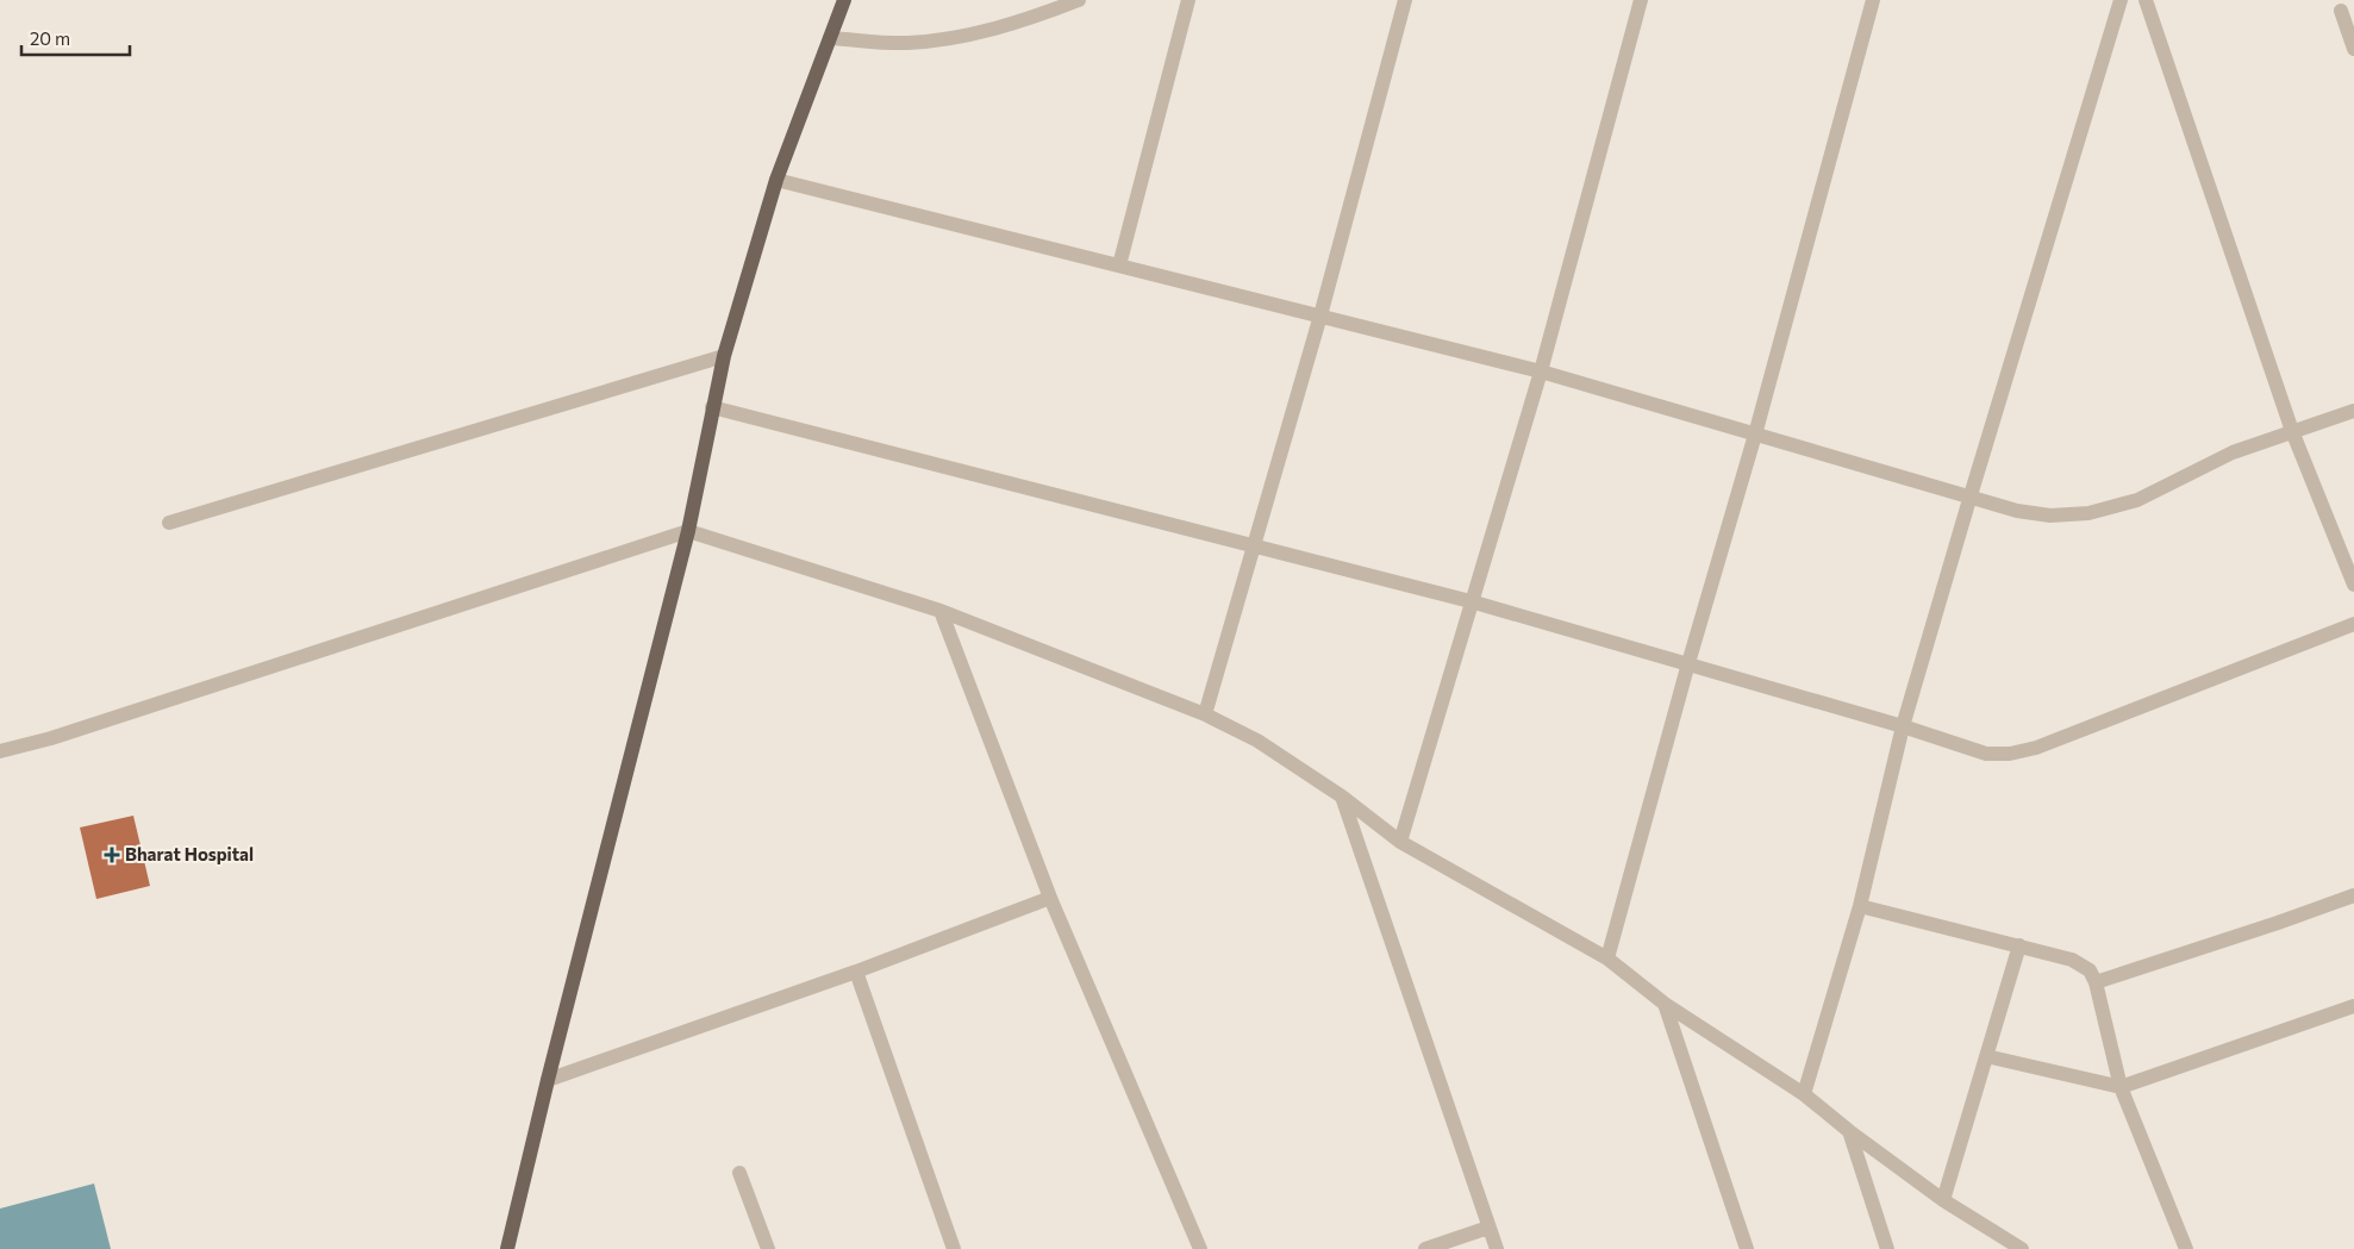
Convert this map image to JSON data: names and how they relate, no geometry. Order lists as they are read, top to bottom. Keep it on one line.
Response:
{"places":{"health":["Bharat Hospital"]},"scale_bar":"20 m"}
